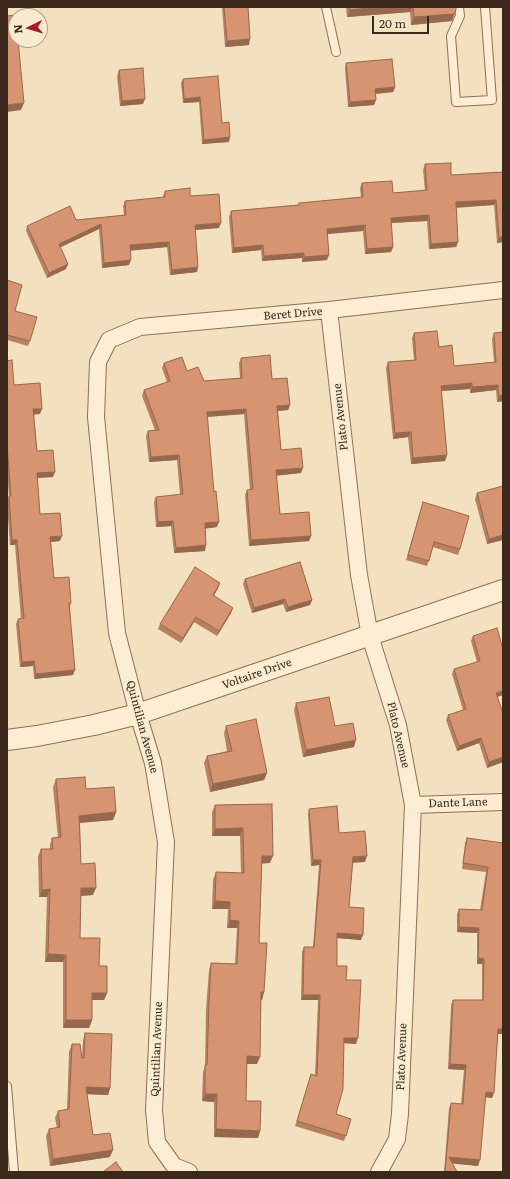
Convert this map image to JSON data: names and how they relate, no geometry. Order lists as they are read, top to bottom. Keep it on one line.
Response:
{"streets":{"street":["Beret Drive","Plato Avenue","Voltaire Drive","Quintilian Avenue","Dante Lane"]},"crossings":[["Beret Drive","Plato Avenue"],["Beret Drive","Quintilian Avenue"],["Plato Avenue","Voltaire Drive"],["Plato Avenue","Dante Lane"],["Voltaire Drive","Quintilian Avenue"]],"scale_bar":"20 m","north":"left"}
